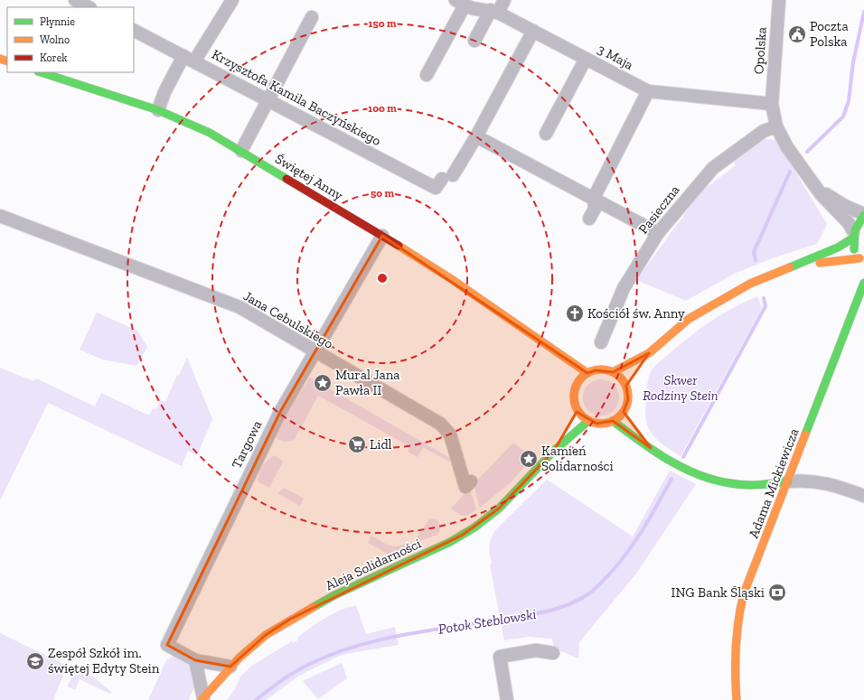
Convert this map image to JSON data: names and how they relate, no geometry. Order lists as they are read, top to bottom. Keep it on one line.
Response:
{"streets":{"street":["Opolska","3 Maja","Krzysztofa Kamila Baczyńskiego","Świętej Anny","Pasieczna","Jana Cebulskiego","Targowa","Adama Mickiewicza","Aleja Solidarności"]},"crossings":[["Opolska","3 Maja"],["Opolska","Pasieczna"],["Świętej Anny","Targowa"],["Świętej Anny","Aleja Solidarności"],["Jana Cebulskiego","Targowa"],["Targowa","Aleja Solidarności"]],"water":["Potok Steblowski"],"parks":["Skwer Rodziny Stein"],"places":{"public building":["Poczta Polska"],"church":["Kościół św. Anny"],"place":["Mural Jana Pawła II","Kamień Solidarności"],"supermarket":["Lidl"],"bank":["ING Bank Śląski"],"school or university":["Zespół Szkół im. świętej Edyty Stein"]},"legend":["Płynnie","Wolno","Korek"],"rings":["150 m","100 m","50 m"]}
